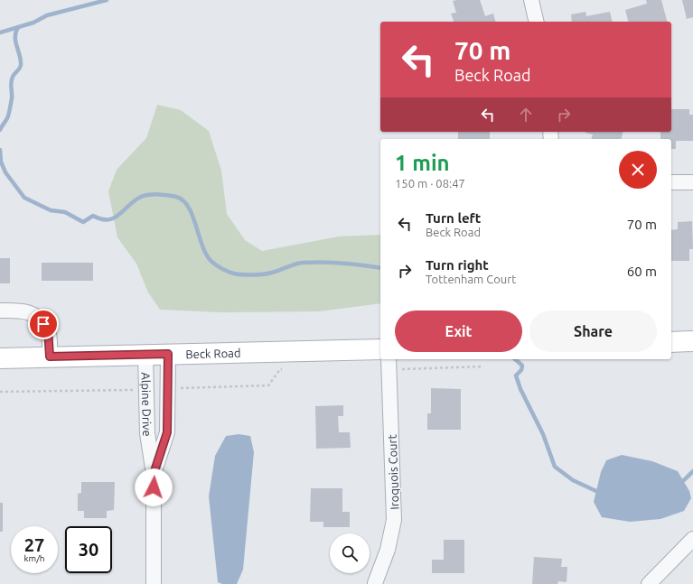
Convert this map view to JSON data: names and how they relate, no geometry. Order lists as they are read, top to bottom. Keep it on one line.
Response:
{"streets":{"main road":["Beck Road"],"street":["Alpine Drive","Iroquois Court"]},"crossings":[["Beck Road","Alpine Drive"]],"page":{"turn":["70 m","Beck Road"],"heading":["1 min","150 m · 08:47"],"list":[{"name":"Turn left","note":"Beck Road","value":"70 m"},{"name":"Turn right","note":"Tottenham Court","value":"60 m"}],"buttons":["Exit","Share"],"speed":"27 km/h","limit":"30"}}
